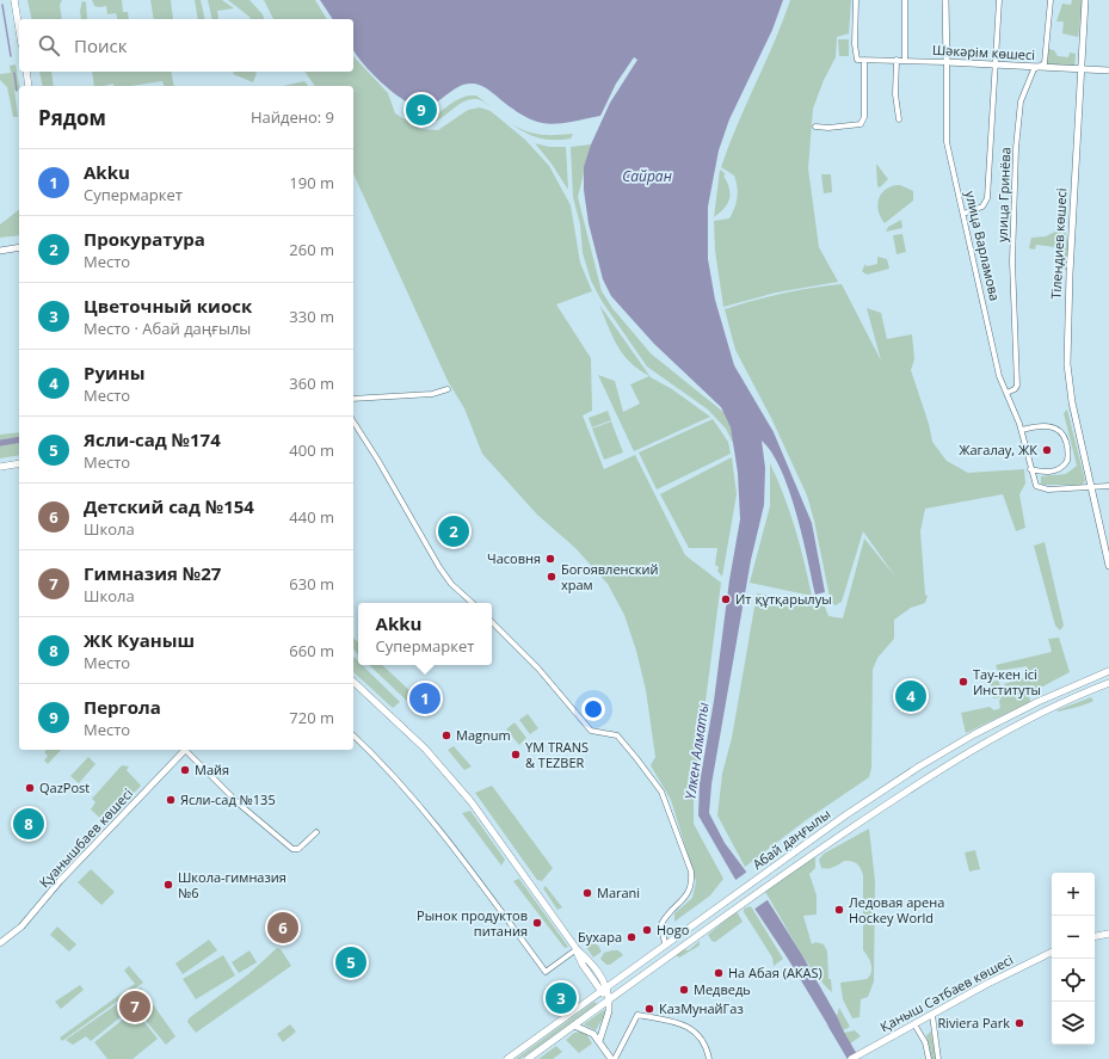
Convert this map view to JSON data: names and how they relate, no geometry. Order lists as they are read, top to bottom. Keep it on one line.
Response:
{"streets":{"main road":["Абай даңғылы","Қаныш Сәтбаев көшесі"],"street":["Шәкәрім көшесі","улица Гринёва","Тілендиев көшесі","улица Варламова","Қуанышбаев көшесі"]},"crossings":[["Шәкәрім көшесі","улица Гринёва"],["Шәкәрім көшесі","Тілендиев көшесі"],["Шәкәрім көшесі","улица Варламова"],["улица Гринёва","улица Варламова"],["Тілендиев көшесі","улица Варламова"]],"water":["Сайран","Үлкен Алматы"],"places":["Жагалау, ЖК","Часовня","Богоявленский храм","Ит құтқарылуы","Тау-кен ісі Институты","Magnum","YM TRANS & TEZBER","Майя","QazPost","Ясли-сад №135","Школа-гимназия №6","Marani","Ледовая арена Hockey World","Рынок продуктов питания","Hogo","Бухара","На Абая (AKAS)","Медведь","КазМунайГаз","Riviera Park"],"page":{"search":"Поиск","heading":["Рядом","Найдено: 9"],"pins":["9","2","4","1","8","6","5","3","7"],"list":[{"mark":"1","name":"Akku","note":"Супермаркет","value":"190 m"},{"mark":"2","name":"Прокуратура","note":"Место","value":"260 m"},{"mark":"3","name":"Цветочный киоск","note":"Место · Абай даңғылы","value":"330 m"},{"mark":"4","name":"Руины","note":"Место","value":"360 m"},{"mark":"5","name":"Ясли-сад №174","note":"Место","value":"400 m"},{"mark":"6","name":"Детский сад №154","note":"Школа","value":"440 m"},{"mark":"7","name":"Гимназия №27","note":"Школа","value":"630 m"},{"mark":"8","name":"ЖК Куаныш","note":"Место","value":"660 m"},{"mark":"9","name":"Пергола","note":"Место","value":"720 m"}],"popup":["Akku","Супермаркет"],"map_buttons":["+","−"]}}
